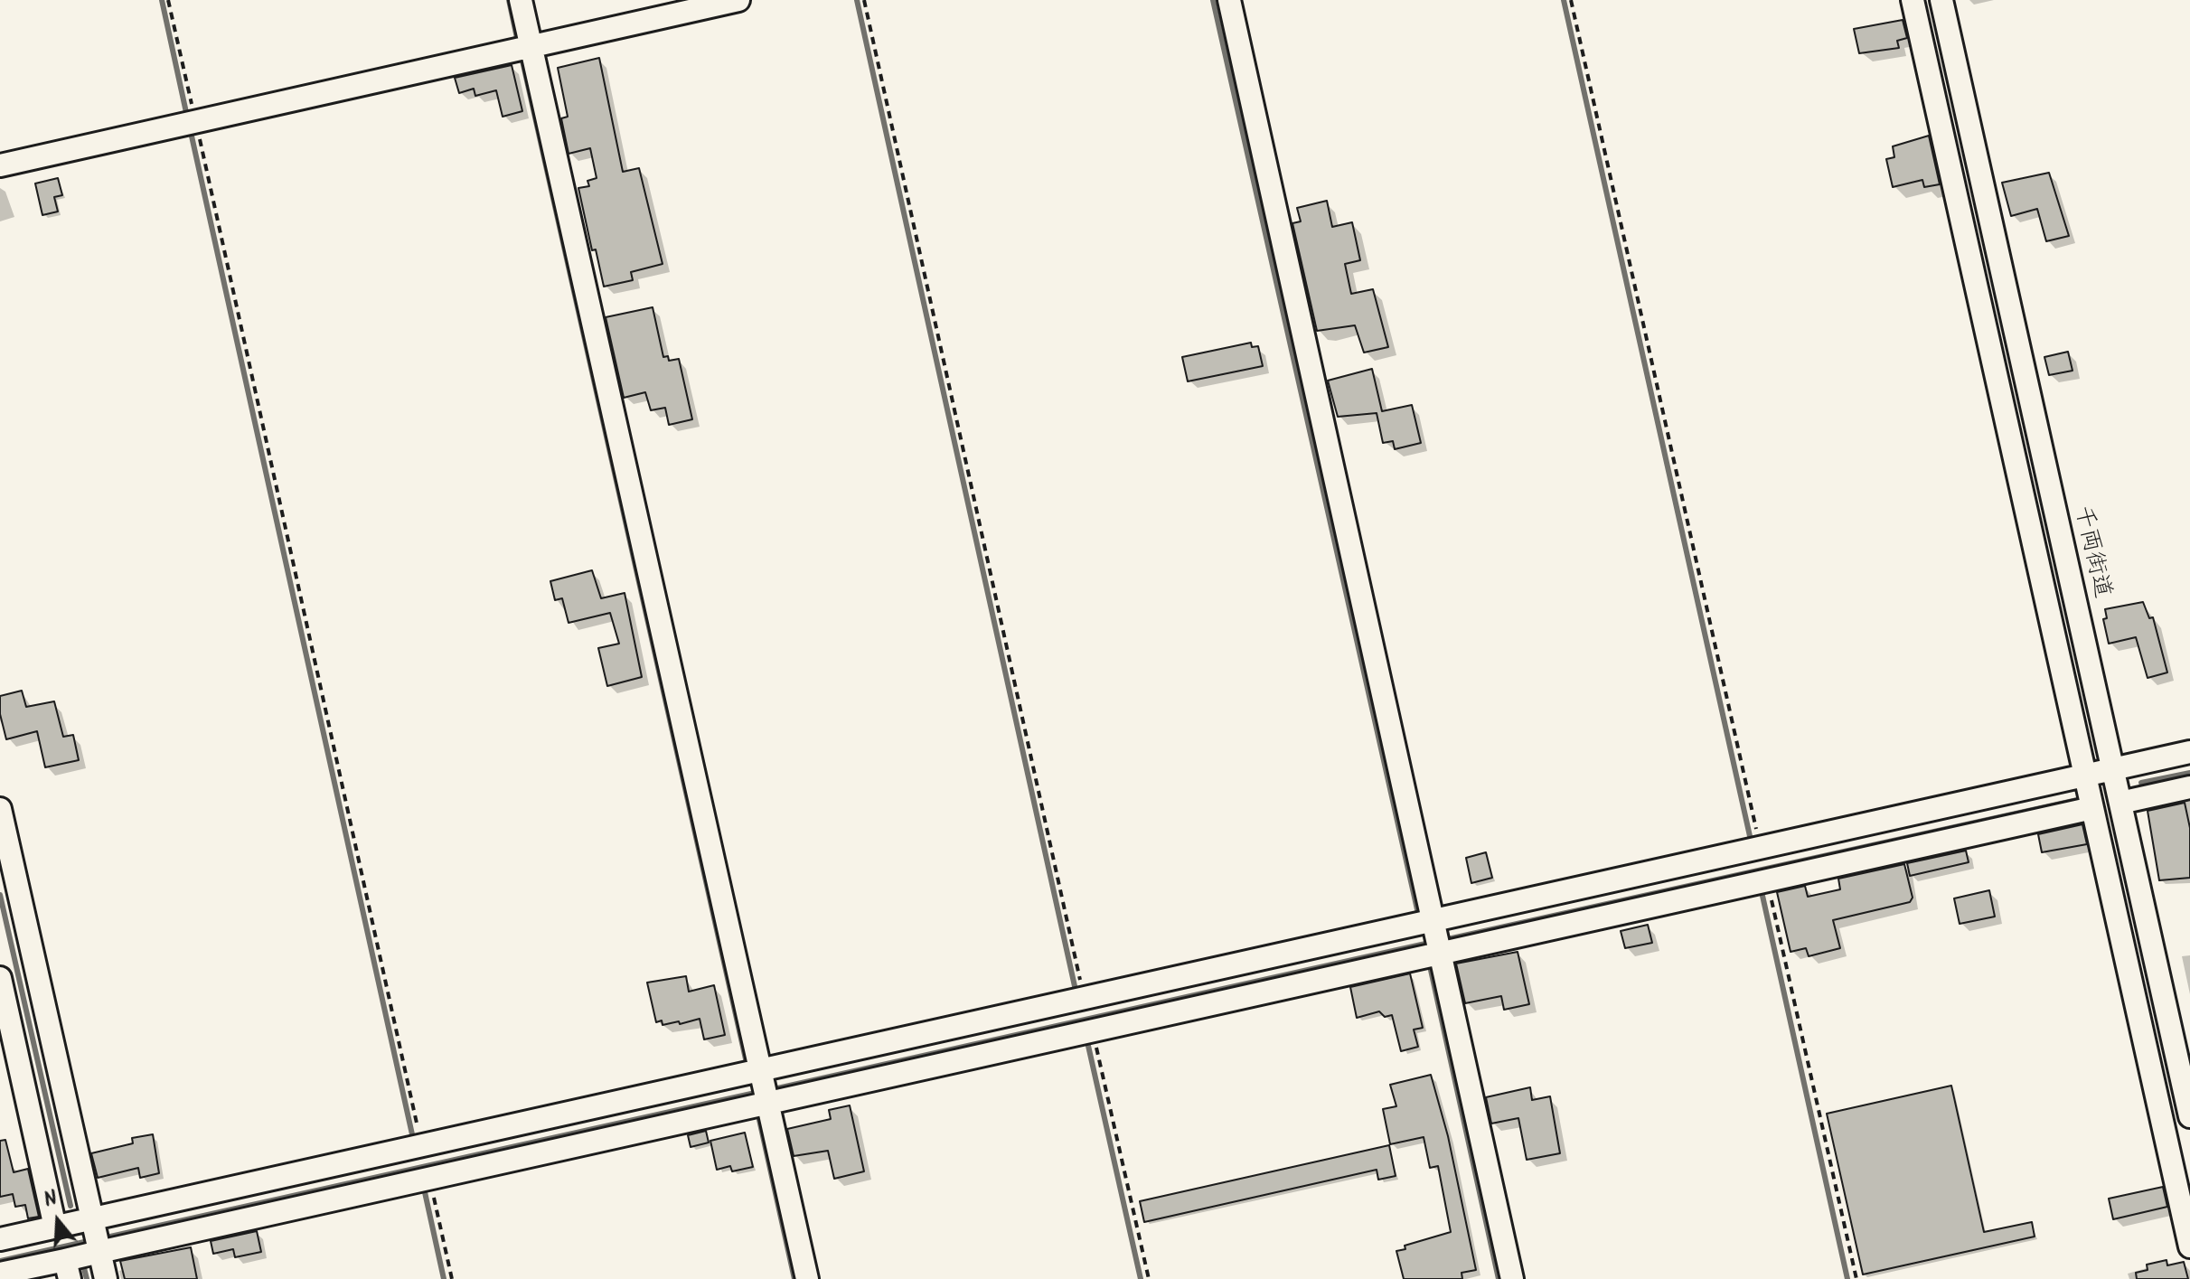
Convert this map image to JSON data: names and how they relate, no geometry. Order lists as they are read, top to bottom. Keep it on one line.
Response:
{"streets":{"street":["千両街道"]},"north":"top"}
